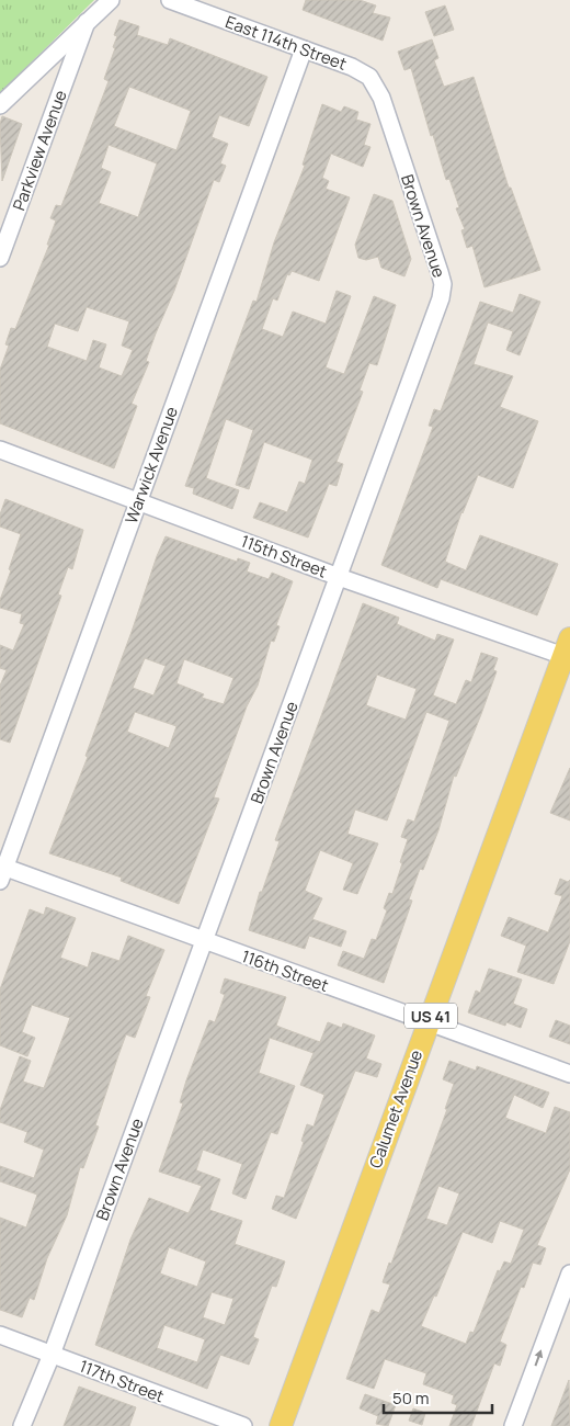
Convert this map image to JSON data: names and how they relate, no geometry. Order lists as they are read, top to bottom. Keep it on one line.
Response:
{"streets":{"main road":["US 41","Calumet Avenue"],"street":["East 114th Street","Parkview Avenue","Brown Avenue","Warwick Avenue","115th Street","116th Street","117th Street"]},"crossings":[["East 114th Street","Brown Avenue"],["East 114th Street","Warwick Avenue"],["Brown Avenue","115th Street"],["Brown Avenue","116th Street"],["Brown Avenue","117th Street"],["Warwick Avenue","115th Street"],["Warwick Avenue","116th Street"],["115th Street","Calumet Avenue"],["116th Street","Calumet Avenue"]],"scale_bar":"50 m"}
